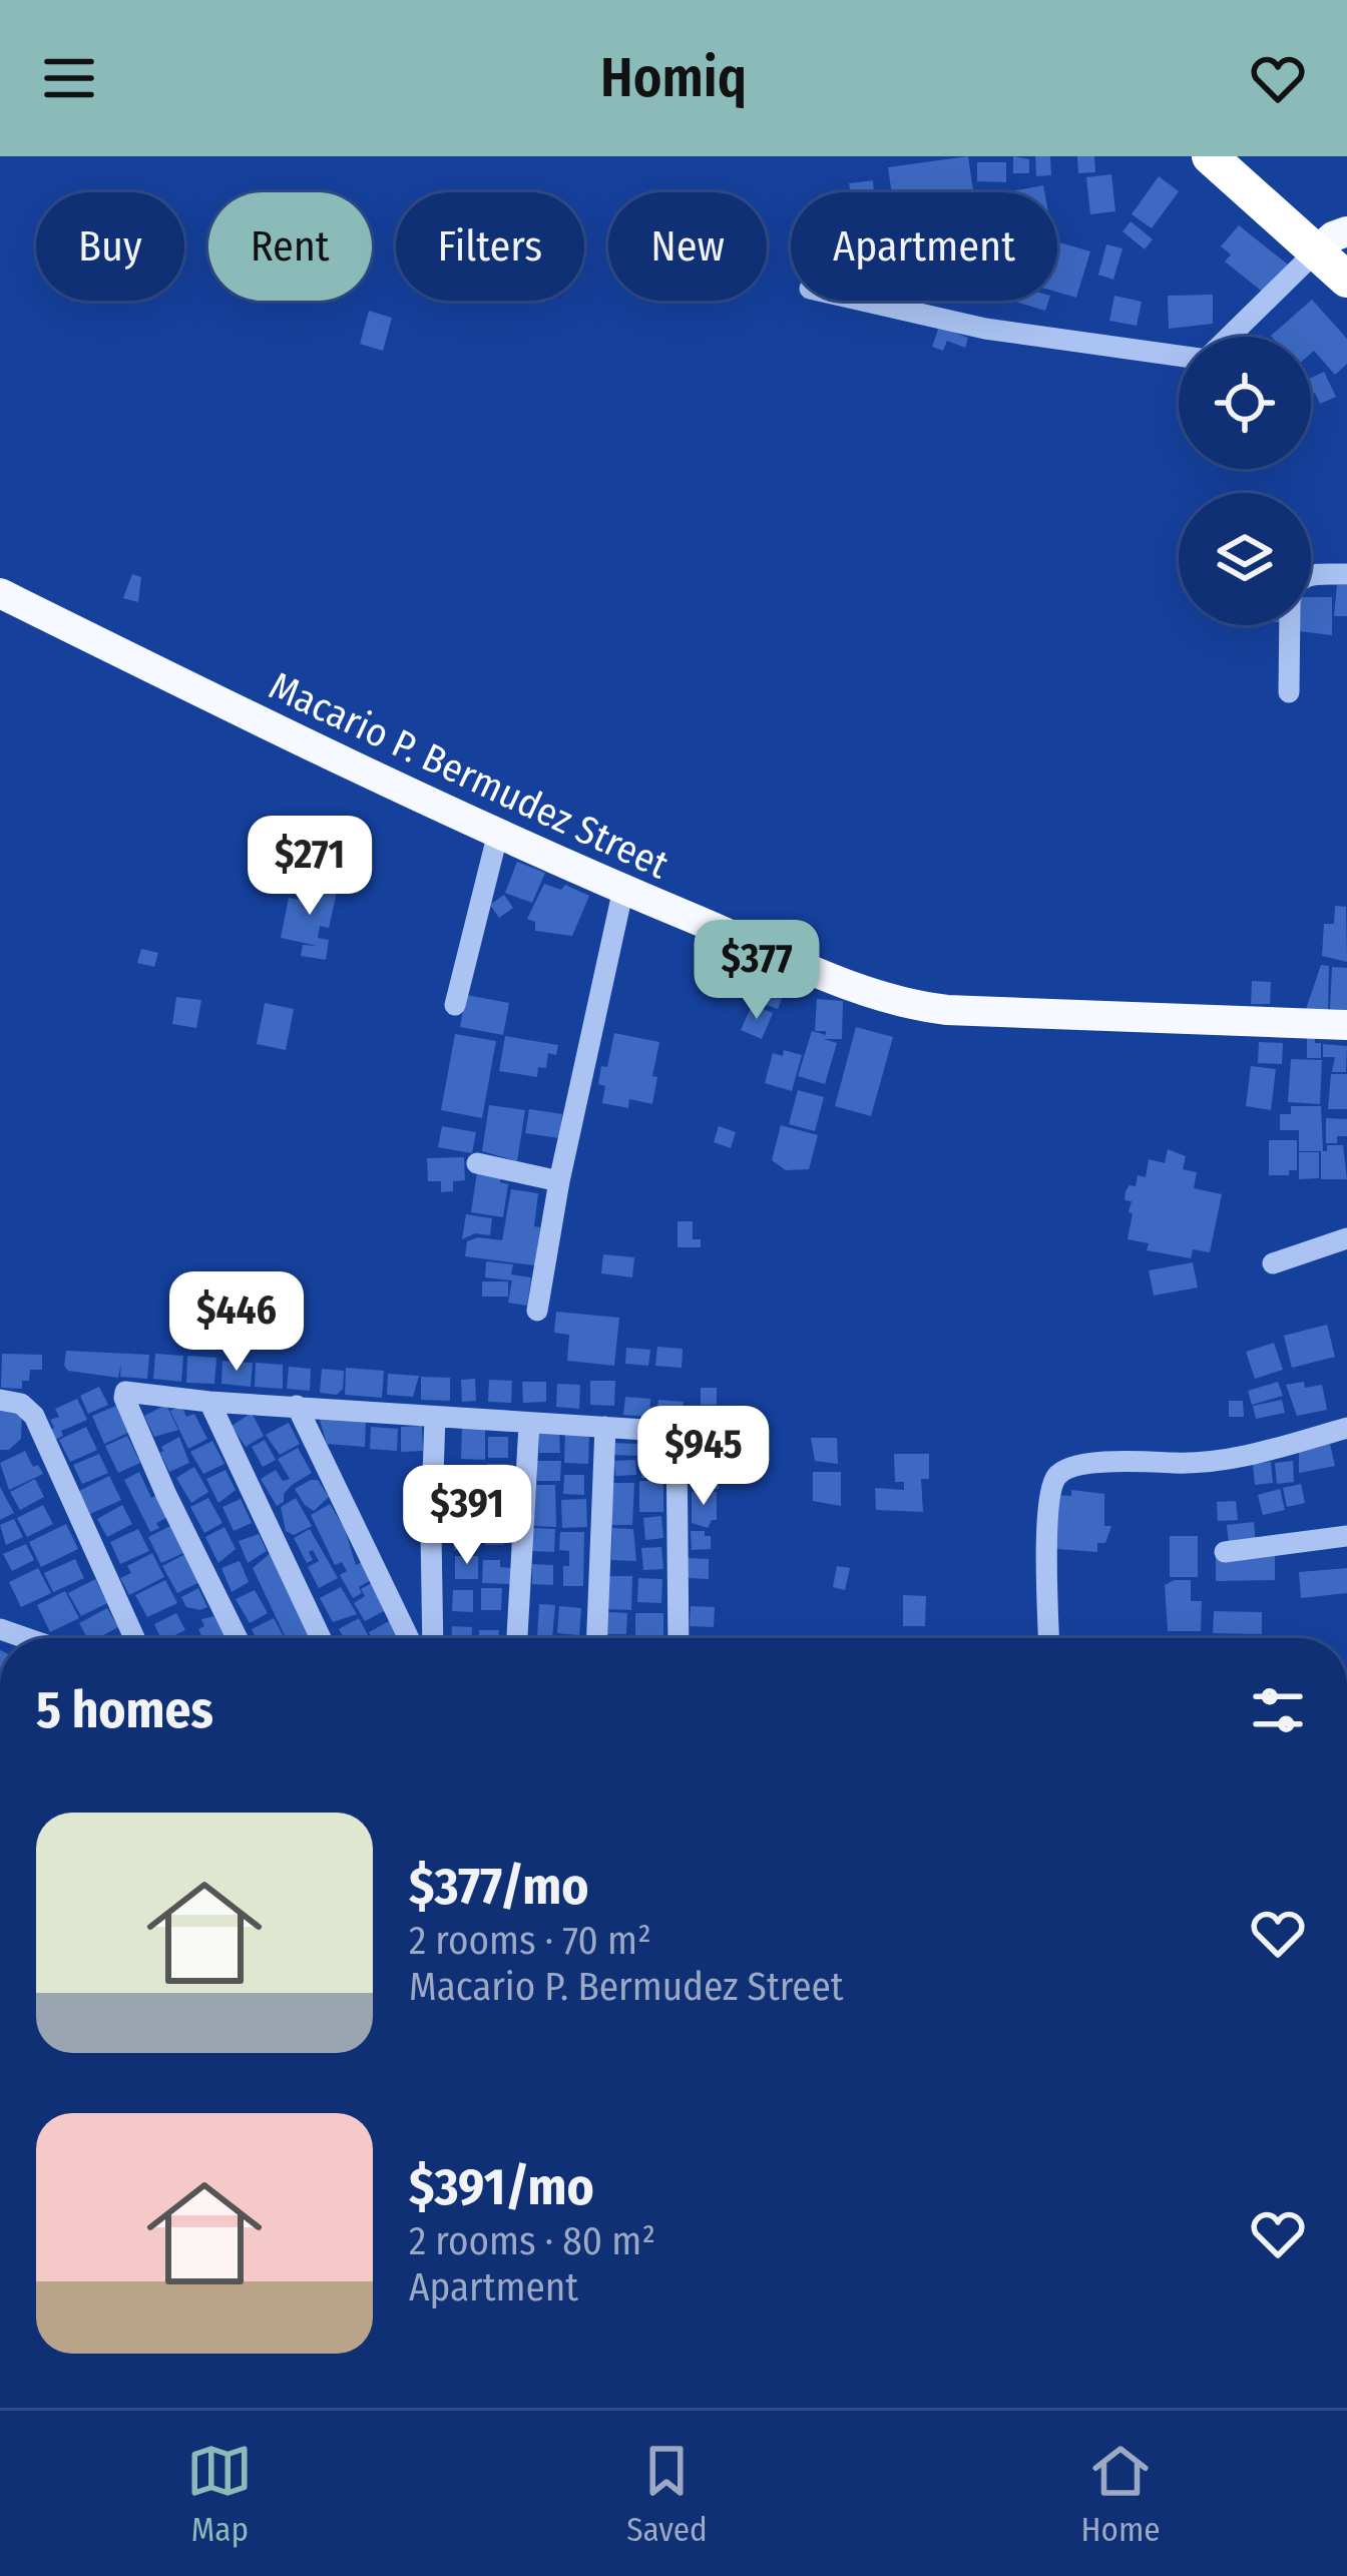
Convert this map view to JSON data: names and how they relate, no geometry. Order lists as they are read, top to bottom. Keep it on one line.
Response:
{"streets":{"main road":["Macario P. Bermudez Street"]},"page":{"header":"Homiq","chip":["Buy","Rent","Filters","New","Apartment"],"price":["$271","$377","$446","$945","$391"],"heading":"5 homes","list":[{"name":"$377/mo","note":"2 rooms · 70 m² · Macario P. Bermudez Street"},{"name":"$391/mo","note":"2 rooms · 80 m² · Apartment"}],"tabs":["Map","Saved","Home"]}}
